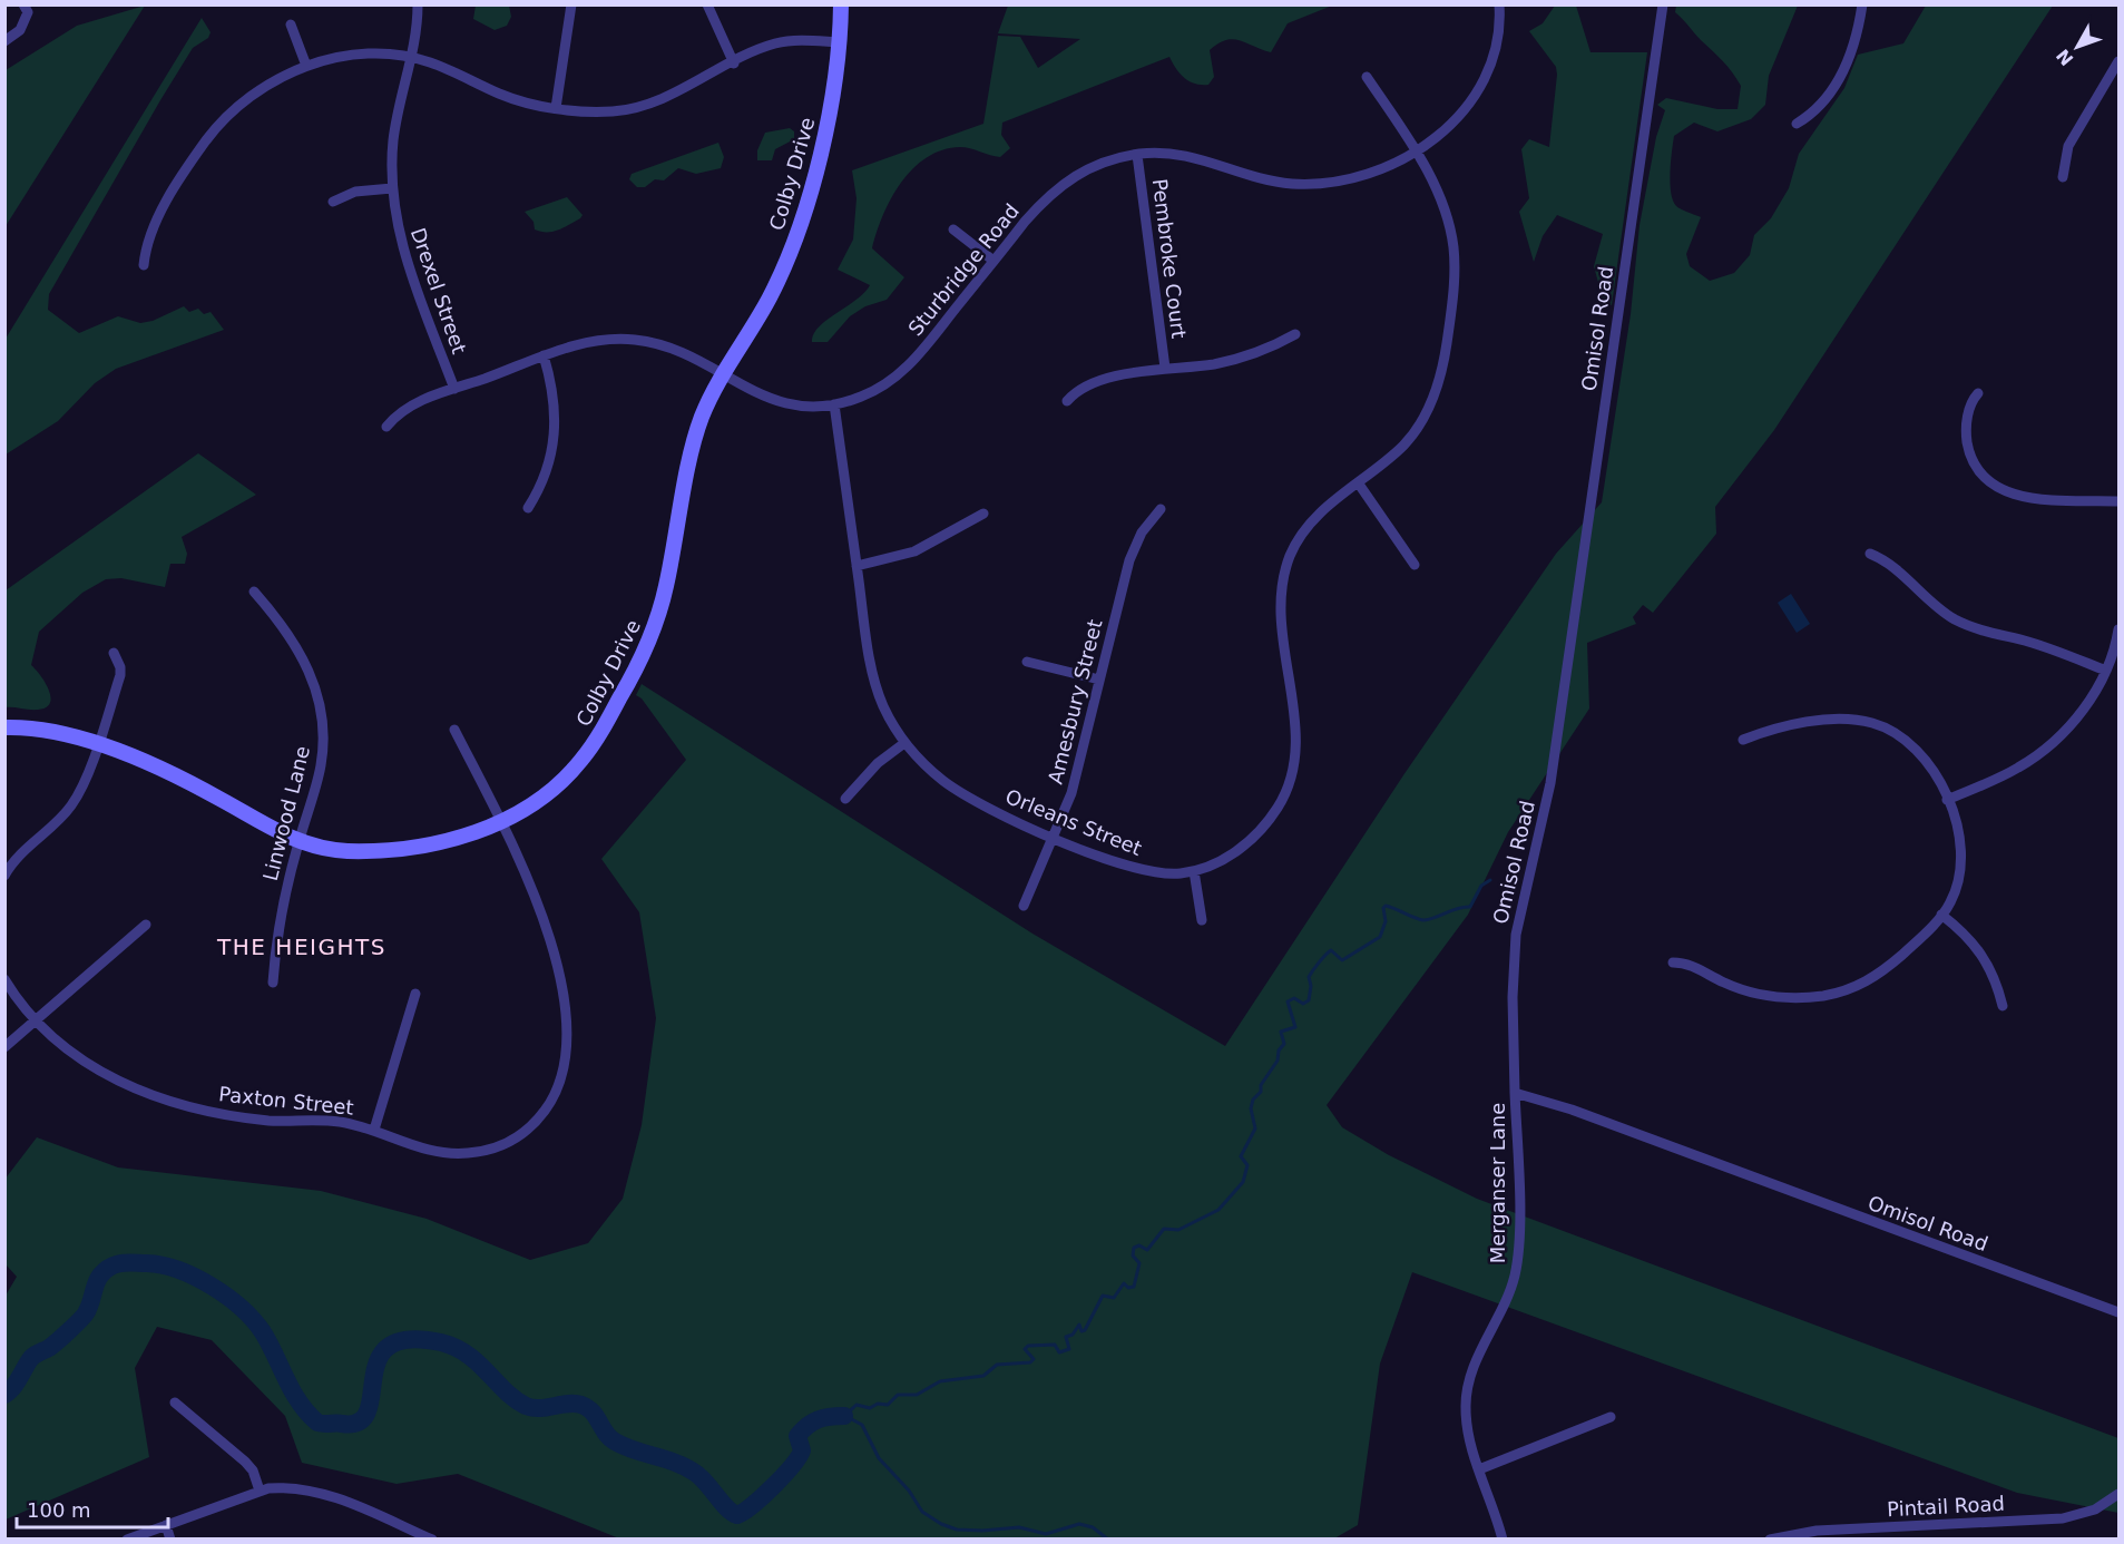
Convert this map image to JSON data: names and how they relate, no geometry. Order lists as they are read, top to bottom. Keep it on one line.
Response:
{"streets":{"street":["Colby Drive","Pembroke Court","Sturbridge Road","Drexel Street","Omisol Road","Amesbury Street","Linwood Lane","Orleans Street","Paxton Street","Merganser Lane","Pintail Road"]},"crossings":[["Colby Drive","Sturbridge Road"],["Colby Drive","Linwood Lane"],["Colby Drive","Paxton Street"],["Pembroke Court","Sturbridge Road"],["Sturbridge Road","Drexel Street"],["Sturbridge Road","Orleans Street"],["Omisol Road","Merganser Lane"],["Amesbury Street","Orleans Street"]],"districts":["THE HEIGHTS"],"scale_bar":"100 m","north":"bottom left"}
